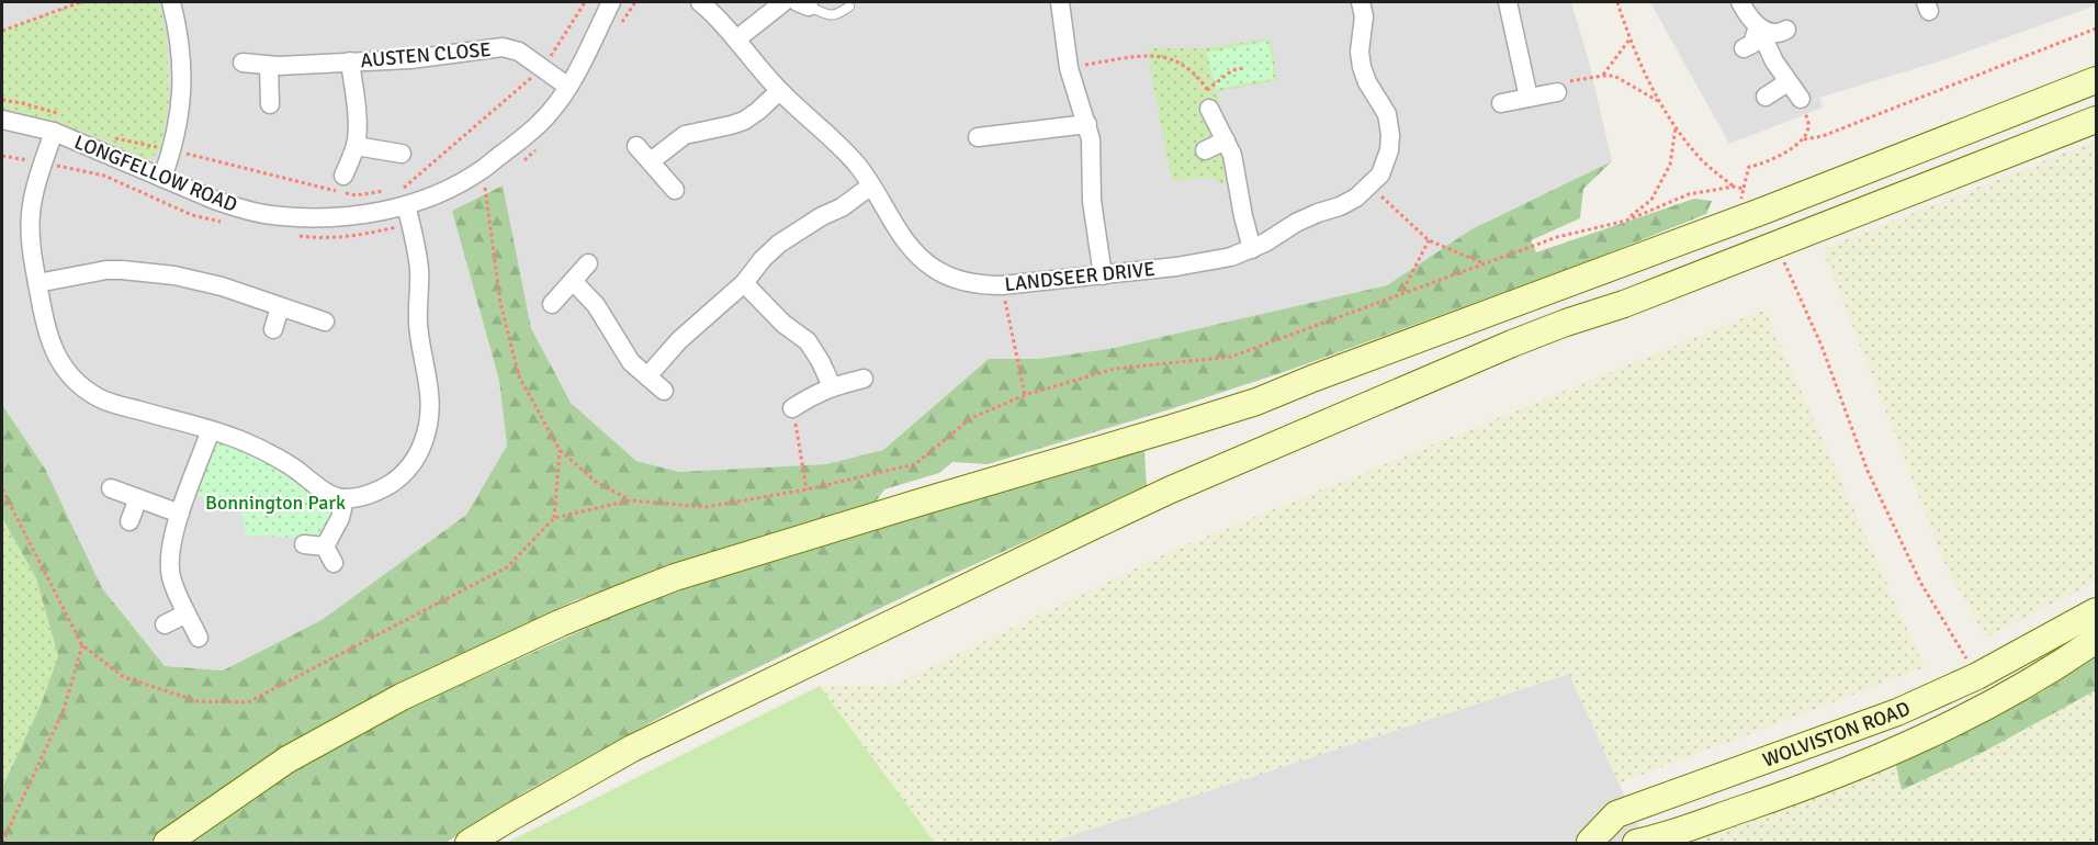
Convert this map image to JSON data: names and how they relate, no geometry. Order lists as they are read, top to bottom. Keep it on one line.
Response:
{"streets":{"street":["AUSTEN CLOSE","LONGFELLOW ROAD","LANDSEER DRIVE","WOLVISTON ROAD"]},"crossings":[["AUSTEN CLOSE","LONGFELLOW ROAD"]],"parks":["Bonnington Park"]}
